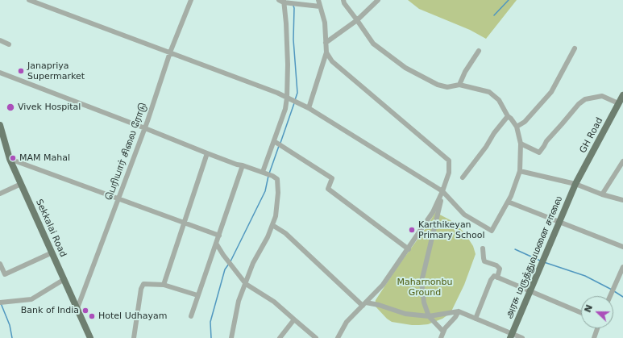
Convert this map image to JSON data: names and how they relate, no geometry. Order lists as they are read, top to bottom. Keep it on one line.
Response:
{"streets":{"main road":["GH Road","Sekkalai Road","அரசு மருத்துவமனை சாலை"],"street":["பெரியார் சிலை ரோடு"]},"crossings":[["GH Road","அரசு மருத்துவமனை சாலை"],["பெரியார் சிலை ரோடு","Sekkalai Road"]],"parks":["Maharnonbu Ground"],"places":["Janapriya Supermarket","Vivek Hospital","MAM Mahal","Karthikeyan Primary School","Bank of India","Hotel Udhayam"],"north":"left"}
